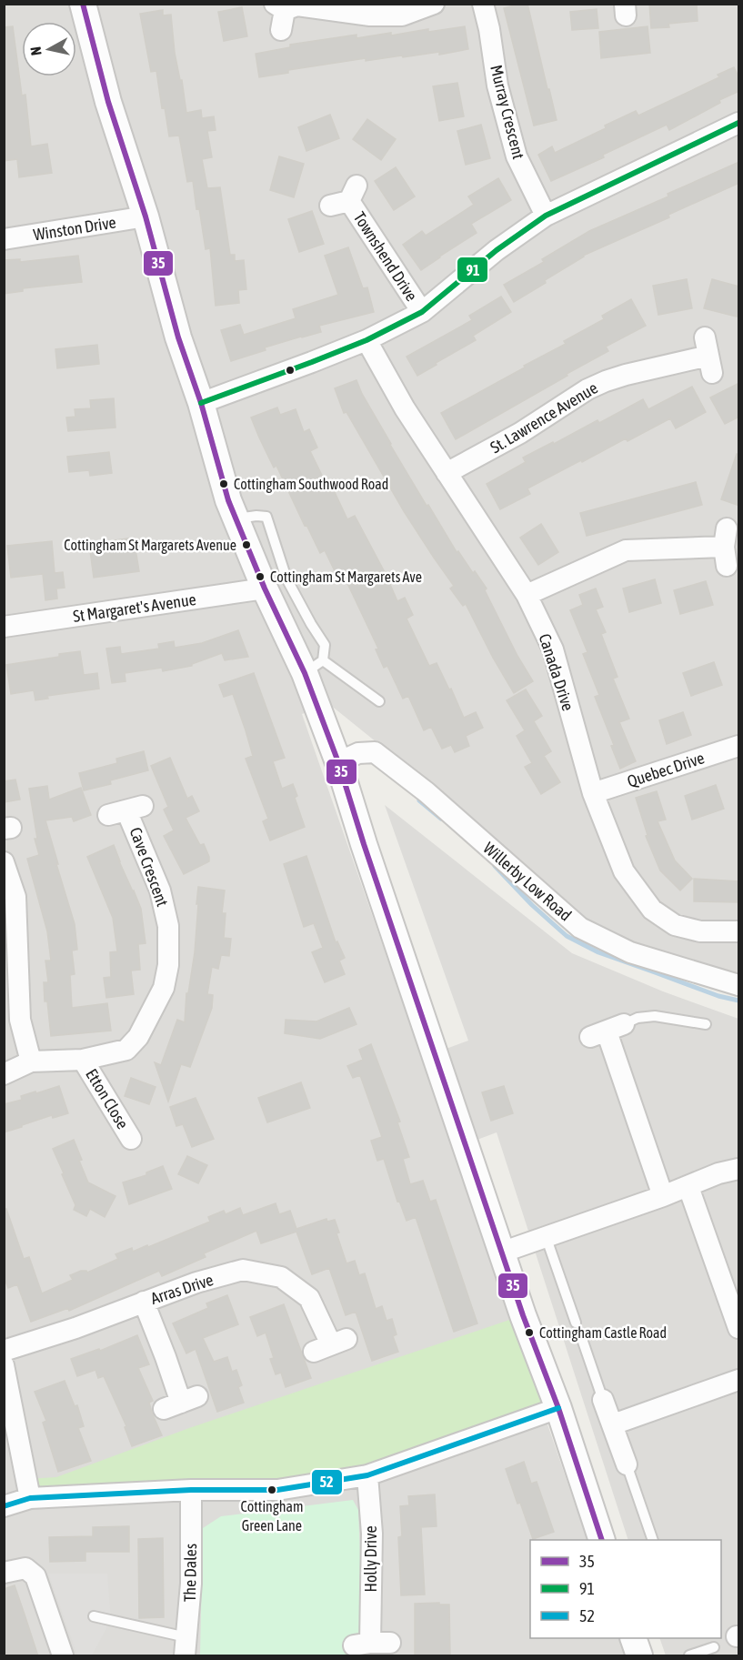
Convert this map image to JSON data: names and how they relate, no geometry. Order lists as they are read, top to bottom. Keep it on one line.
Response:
{"streets":{"street":["Murray Crescent","Winston Drive","Townshend Drive","St. Lawrence Avenue","St Margaret's Avenue","Canada Drive","Quebec Drive","Cave Crescent","Willerby Low Road","Etton Close","Arras Drive","Holly Drive","The Dales"]},"crossings":[["St. Lawrence Avenue","Canada Drive"],["Canada Drive","Quebec Drive"],["Cave Crescent","Etton Close"]],"places":["Cottingham Southwood Road","Cottingham St Margarets Avenue","Cottingham St Margarets Ave","Cottingham Castle Road","Cottingham Green Lane"],"lines":["transit line 35","transit line 91","transit line 52"],"legend":["35","91","52"],"north":"left"}
